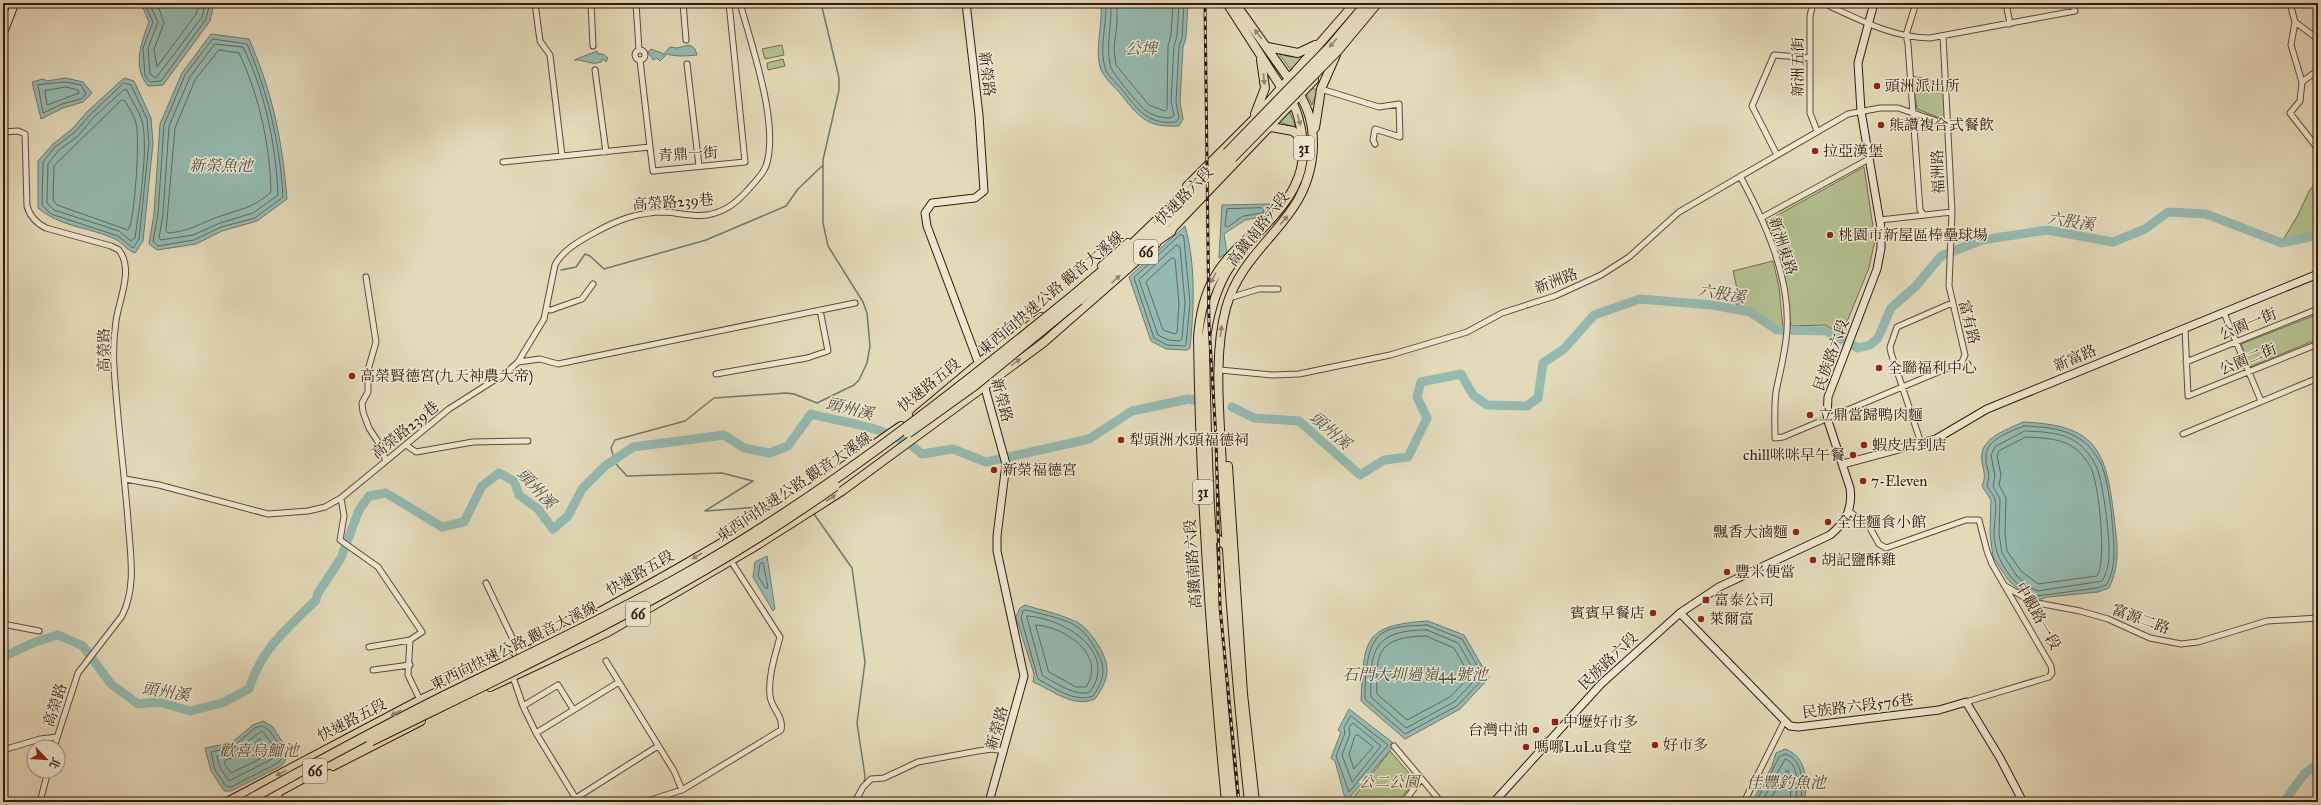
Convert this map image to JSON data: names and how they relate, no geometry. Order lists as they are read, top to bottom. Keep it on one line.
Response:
{"streets":{"highway":["66","東西向快速公路 觀音大溪線"],"main road":["31","快速路六段","高鐵南路六段","快速路五段"],"street":["新洲五街","新榮路","青鼎一街","福洲路","高榮路239巷","新洲東路","新洲路","富有路","公園一街","高榮路","民族路六段","新富路","公園二街","中觀路一段","富源二路","民族路六段576巷"]},"crossings":[["新洲五街","新洲路"],["新榮路","快速路六段"],["新榮路","快速路五段"],["31","快速路六段"],["31","高鐵南路六段"],["福洲路","富有路"],["快速路六段","高鐵南路六段"],["快速路六段","快速路五段"],["高榮路239巷","高榮路"],["高鐵南路六段","新洲路"],["新洲東路","新洲路"],["新洲東路","富有路"],["新洲路","民族路六段"],["富有路","民族路六段"],["公園一街","公園二街"],["民族路六段","新富路"],["民族路六段","中觀路一段"],["民族路六段","民族路六段576巷"],["中觀路一段","富源二路"],["中觀路一段","民族路六段576巷"]],"water":["公埤","新榮魚池","六股溪","頭州溪","石門大圳過嶺44號池","歡喜烏鰡池","佳豐釣魚池"],"parks":["公二公園"],"places":{"other":["頭洲派出所","熊讚複合式餐飲","拉亞漢堡","桃園市新屋區棒壘球場","全聯福利中心","高榮賢德宮(九天神農大帝)","立鼎當歸鴨肉麵","犁頭洲水頭福德祠","蝦皮店到店","chill咪咪早午餐","新榮福德宮","7-Eleven","全佳麵食小館","飄香大滷麵","胡記鹽酥雞","豐米便當","賓賓早餐店","萊爾富","台灣中油","好市多","嗎哪LuLu食堂"],"transit":["富泰公司","中壢好市多"]},"north":"bottom right"}
